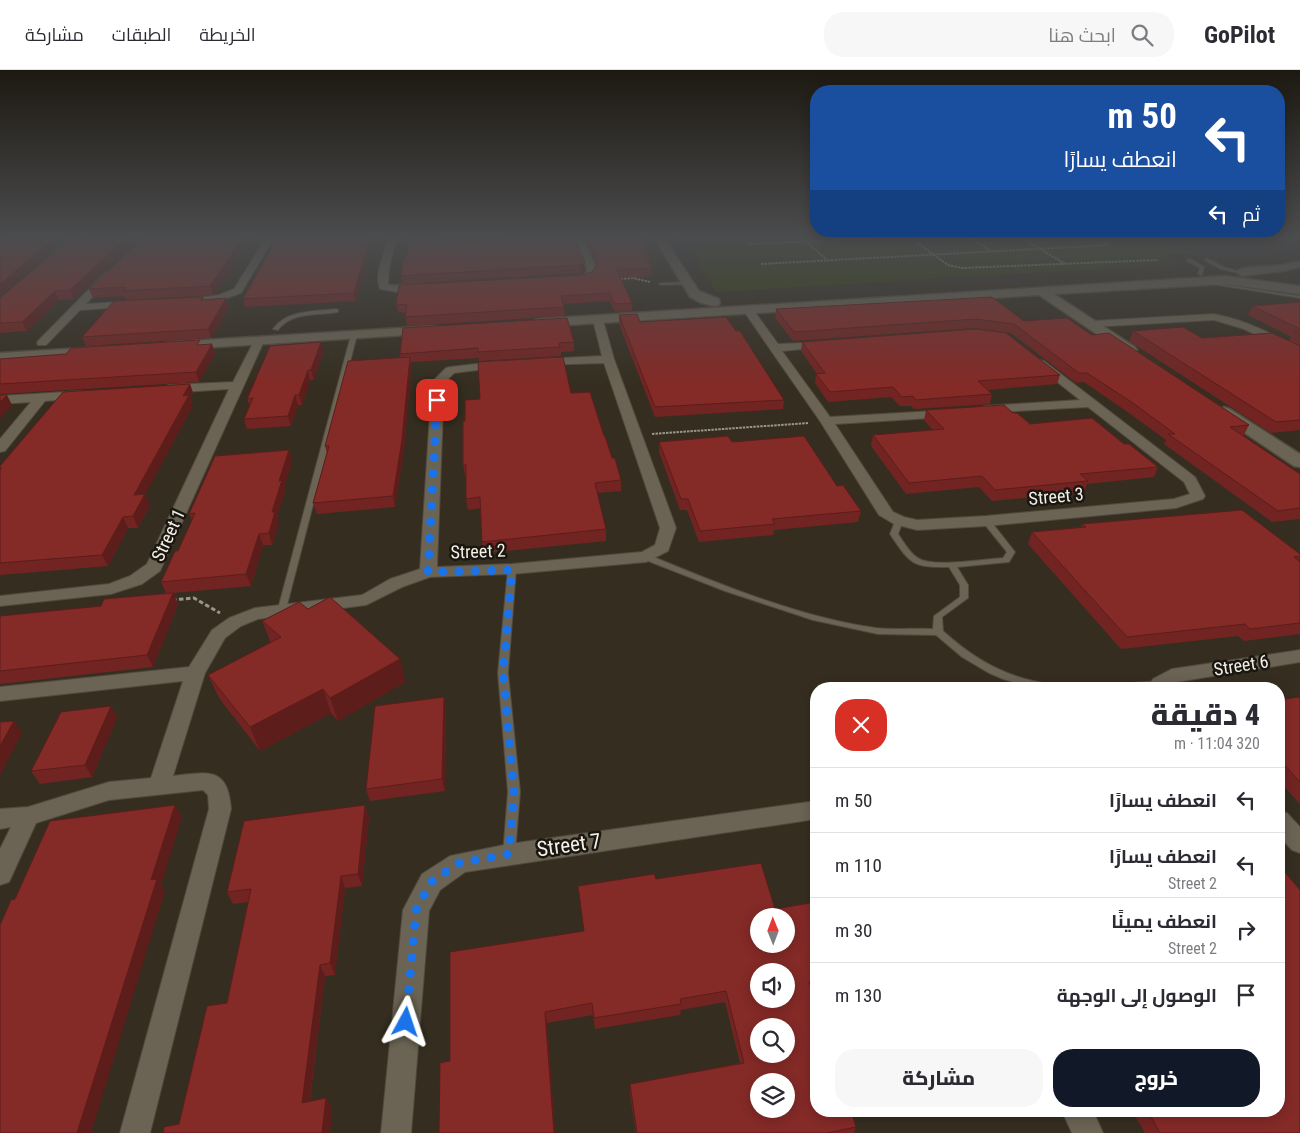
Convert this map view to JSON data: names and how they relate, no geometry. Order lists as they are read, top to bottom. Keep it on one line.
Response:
{"streets":{"street":["Street 3","Street 1","Street 2","Street 6","Street 7"]},"north":"top","page":{"header":"GoPilot","search":"ابحث هنا","nav":["الخريطة","الطبقات","مشاركة"],"turn":["50 m","انعطف يسارًا"],"then":"ثم","heading":["4 دقيقة","320 m · 11:04"],"list":[{"name":"انعطف يسارًا","value":"50 m"},{"name":"انعطف يسارًا","note":"Street 2","value":"110 m"},{"name":"انعطف يمينًا","note":"Street 2","value":"30 m"},{"name":"الوصول إلى الوجهة","value":"130 m"}],"buttons":["خروج","مشاركة"]}}
